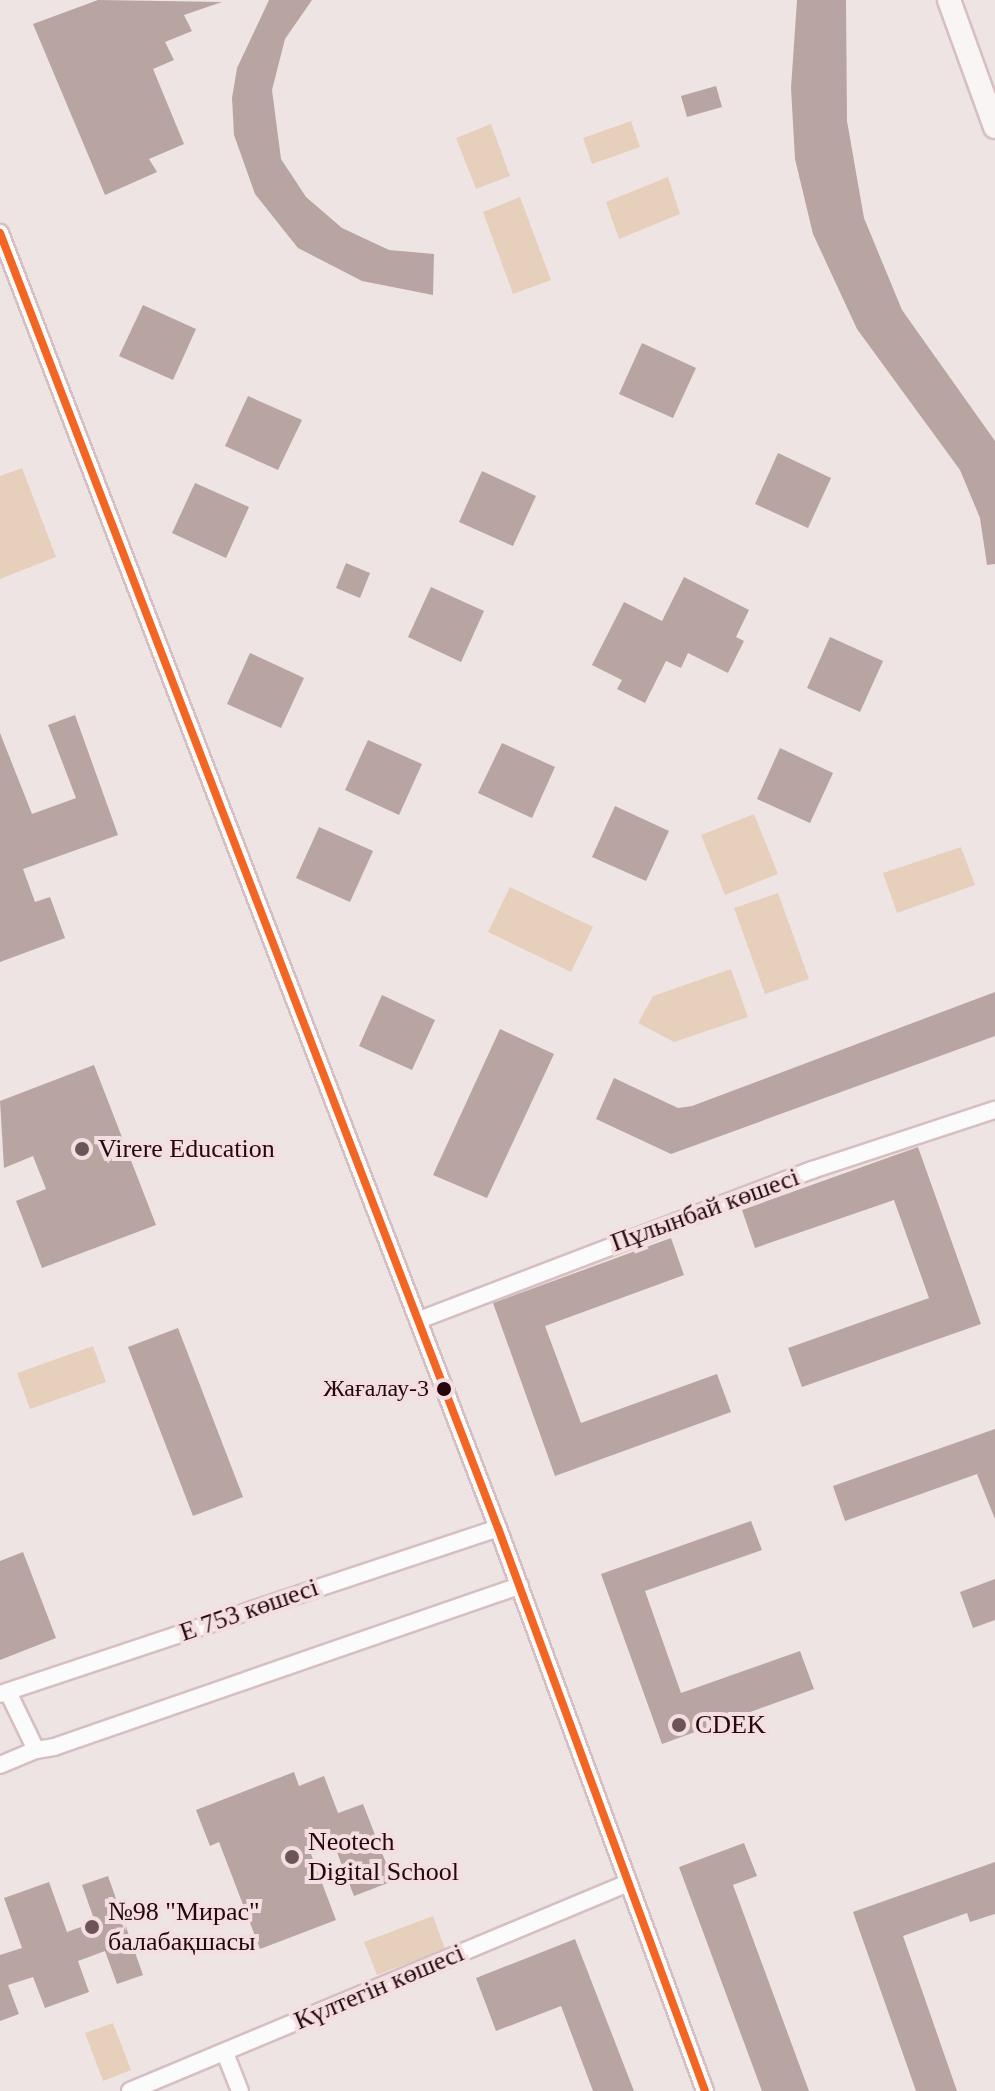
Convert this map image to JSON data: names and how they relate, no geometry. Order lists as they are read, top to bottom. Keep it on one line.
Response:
{"streets":{"street":["Пұлынбай көшесі","Е 753 көшесі","Күлтегін көшесі"]},"places":["Virere Education","Жағалау-3","CDEK","Neotech Digital School","№98 \"Мирас\" балабақшасы"]}
